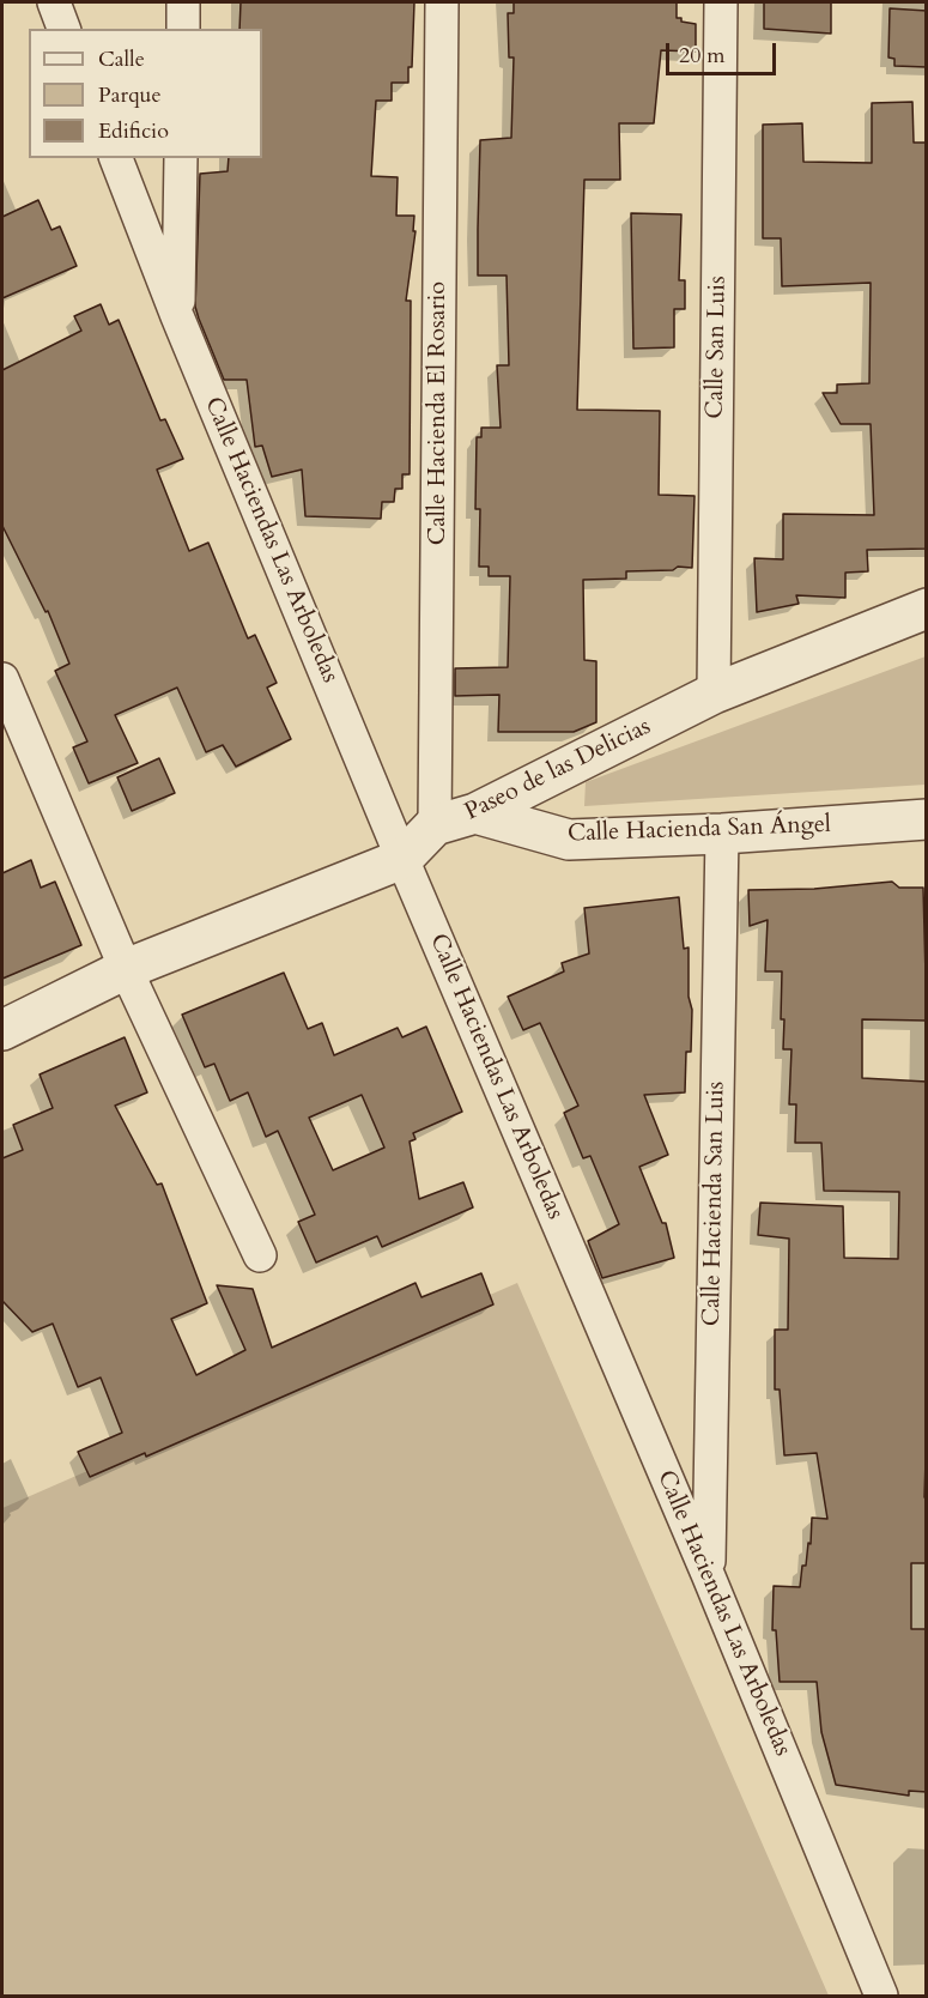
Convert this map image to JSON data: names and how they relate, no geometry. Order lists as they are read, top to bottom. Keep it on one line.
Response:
{"streets":{"street":["Calle San Luis","Calle Hacienda El Rosario","Calle Haciendas Las Arboledas","Paseo de las Delicias","Calle Hacienda San Ángel","Calle Hacienda San Luis"]},"crossings":[["Calle San Luis","Paseo de las Delicias"],["Calle Hacienda El Rosario","Paseo de las Delicias"],["Calle Haciendas Las Arboledas","Paseo de las Delicias"],["Calle Haciendas Las Arboledas","Calle Hacienda San Luis"],["Paseo de las Delicias","Calle Hacienda San Ángel"],["Calle Hacienda San Ángel","Calle Hacienda San Luis"]],"legend":["Calle","Parque","Edificio"],"scale_bar":"20 m"}
